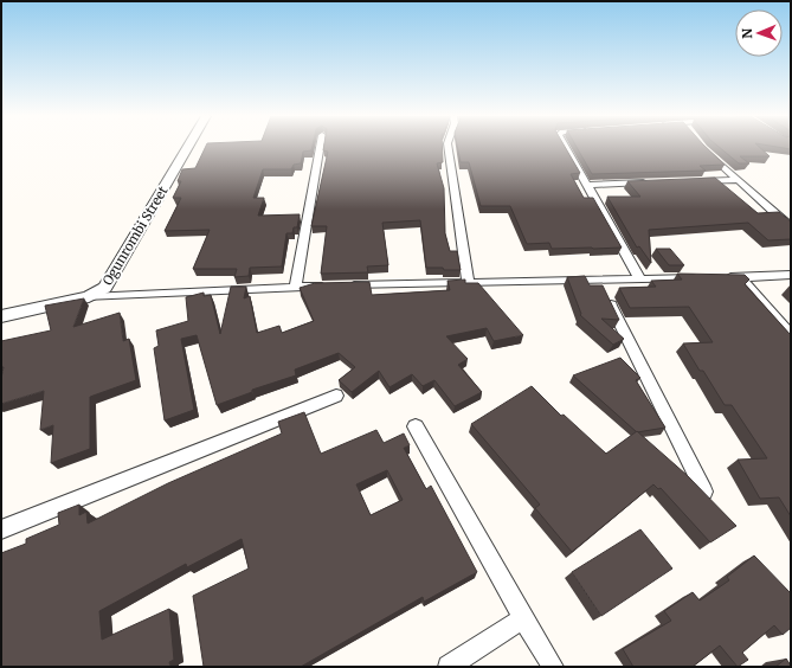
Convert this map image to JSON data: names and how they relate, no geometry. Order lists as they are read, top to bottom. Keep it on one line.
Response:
{"streets":{"street":["Ogunrombi Street"]},"north":"left"}
